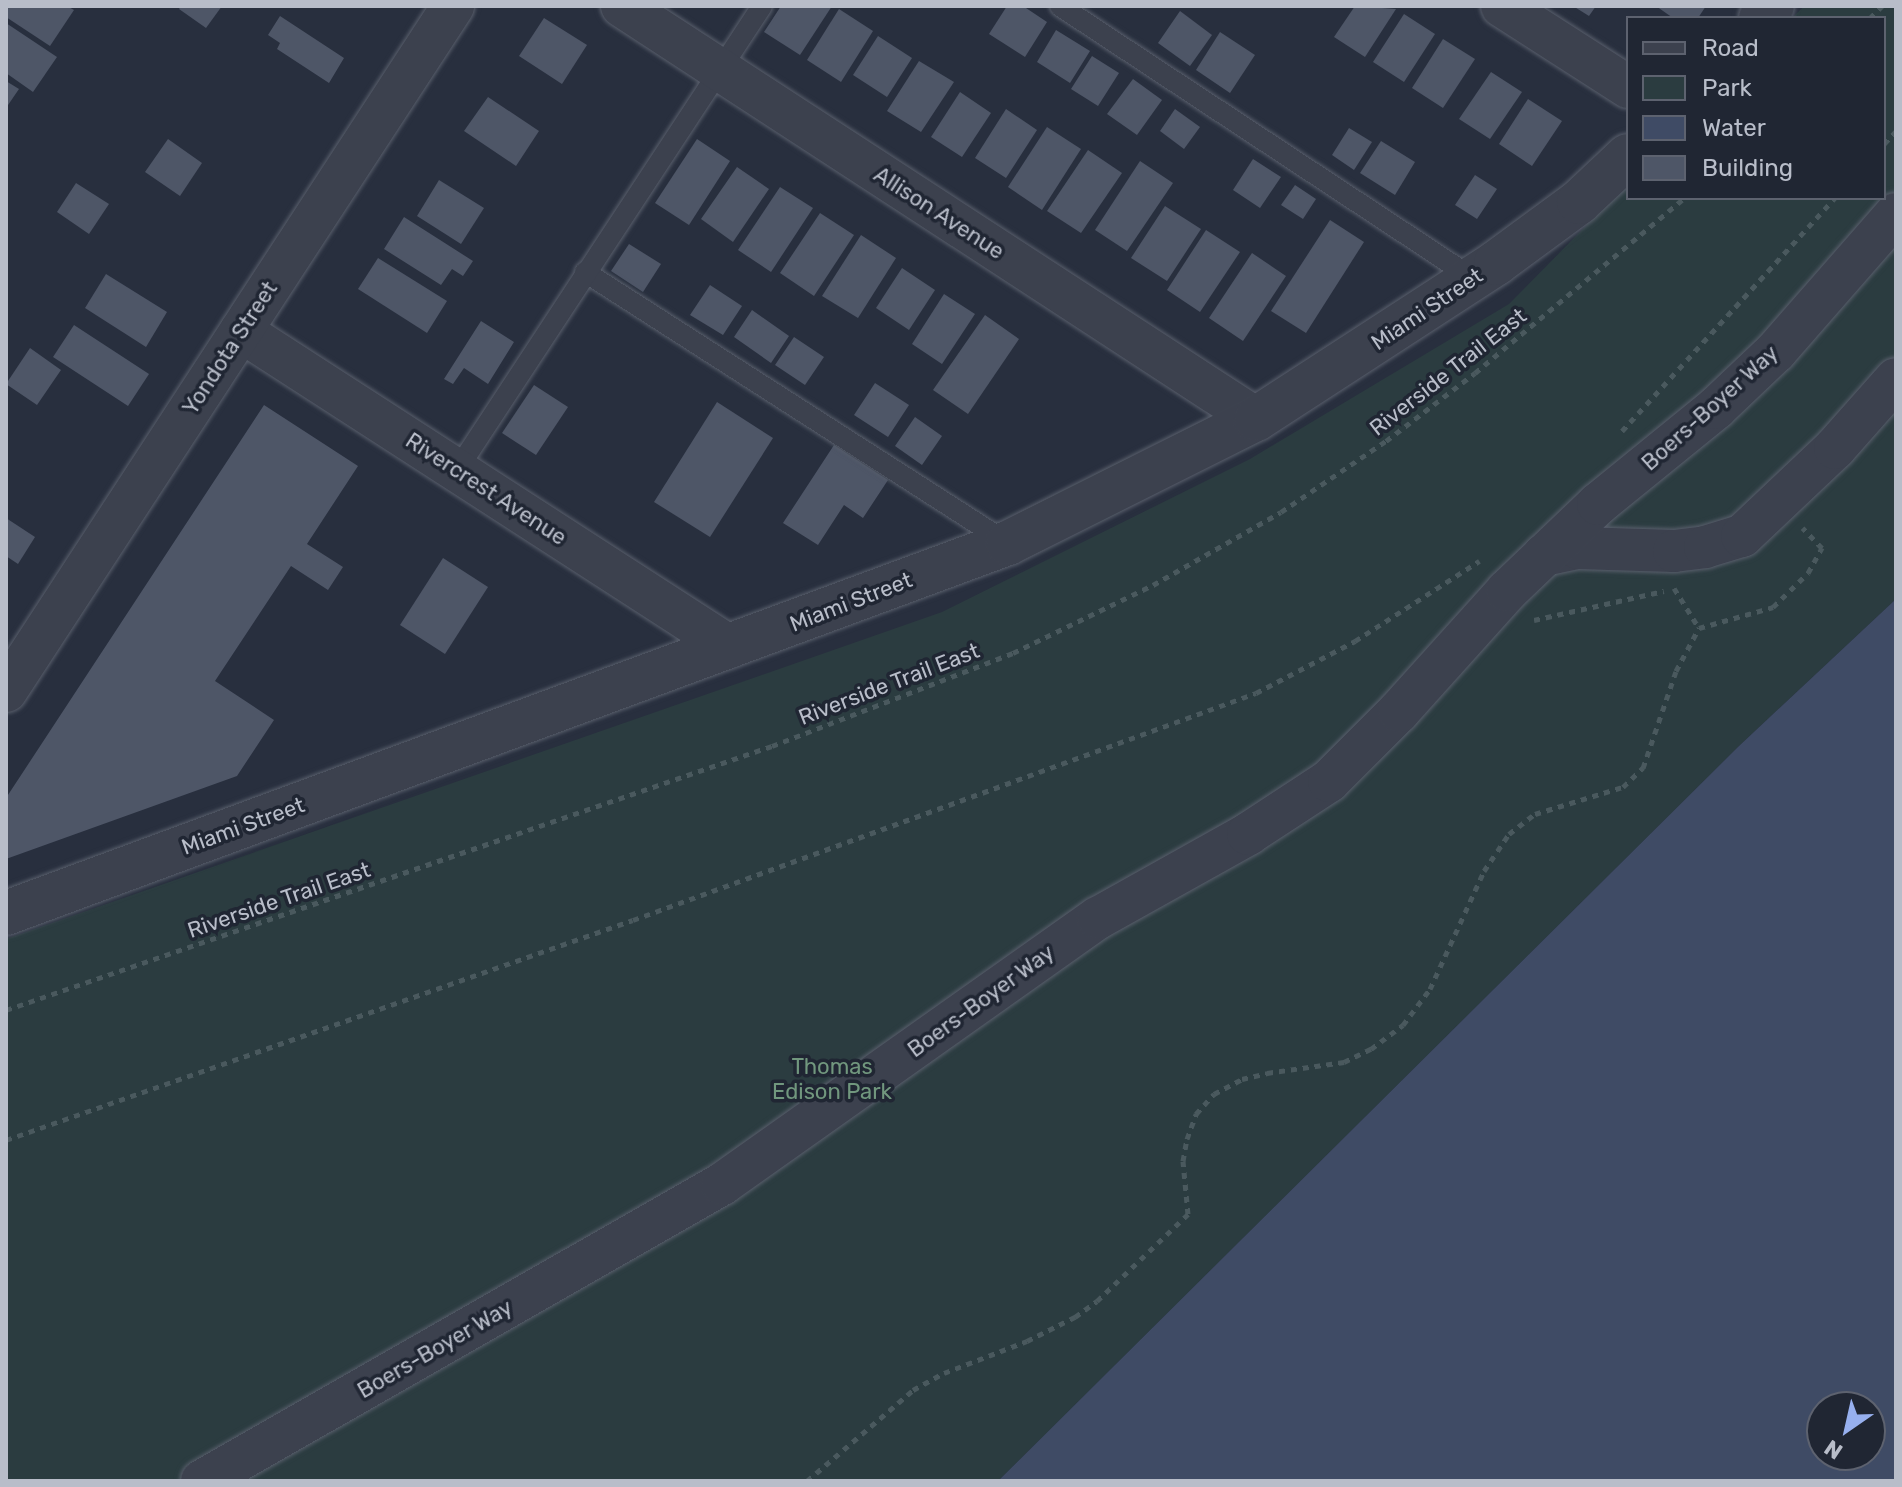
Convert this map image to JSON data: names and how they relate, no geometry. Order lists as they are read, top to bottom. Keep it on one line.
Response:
{"streets":{"street":["Allison Avenue","Miami Street","Yondota Street","Boers-Boyer Way","Rivercrest Avenue"],"path":["Riverside Trail East"]},"crossings":[["Allison Avenue","Miami Street"],["Miami Street","Rivercrest Avenue"],["Yondota Street","Rivercrest Avenue"]],"parks":["Thomas Edison Park"],"legend":["Road","Park","Water","Building"],"north":"bottom left"}
